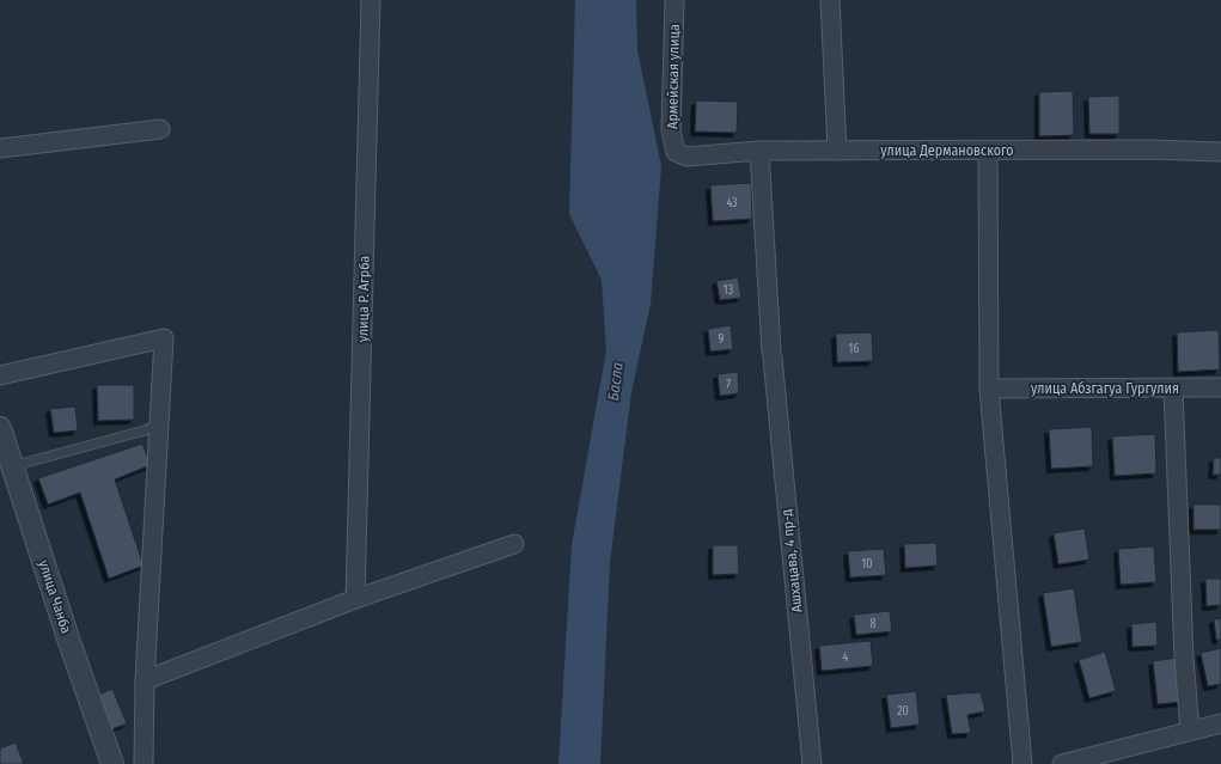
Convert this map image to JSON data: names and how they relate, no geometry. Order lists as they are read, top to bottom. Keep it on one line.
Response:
{"streets":{"street":["Армейская улица","улица Дермановского","улица Р. Агрба","улица Абзгагуа Гургулия","Ашхацава, 4 пр-д","улица Чанба"]},"crossings":[["Армейская улица","улица Дермановского"],["улица Дермановского","Ашхацава, 4 пр-д"]],"water":["Басла"],"house_numbers":["43","13","9","16","7","10","8","4","20"]}
